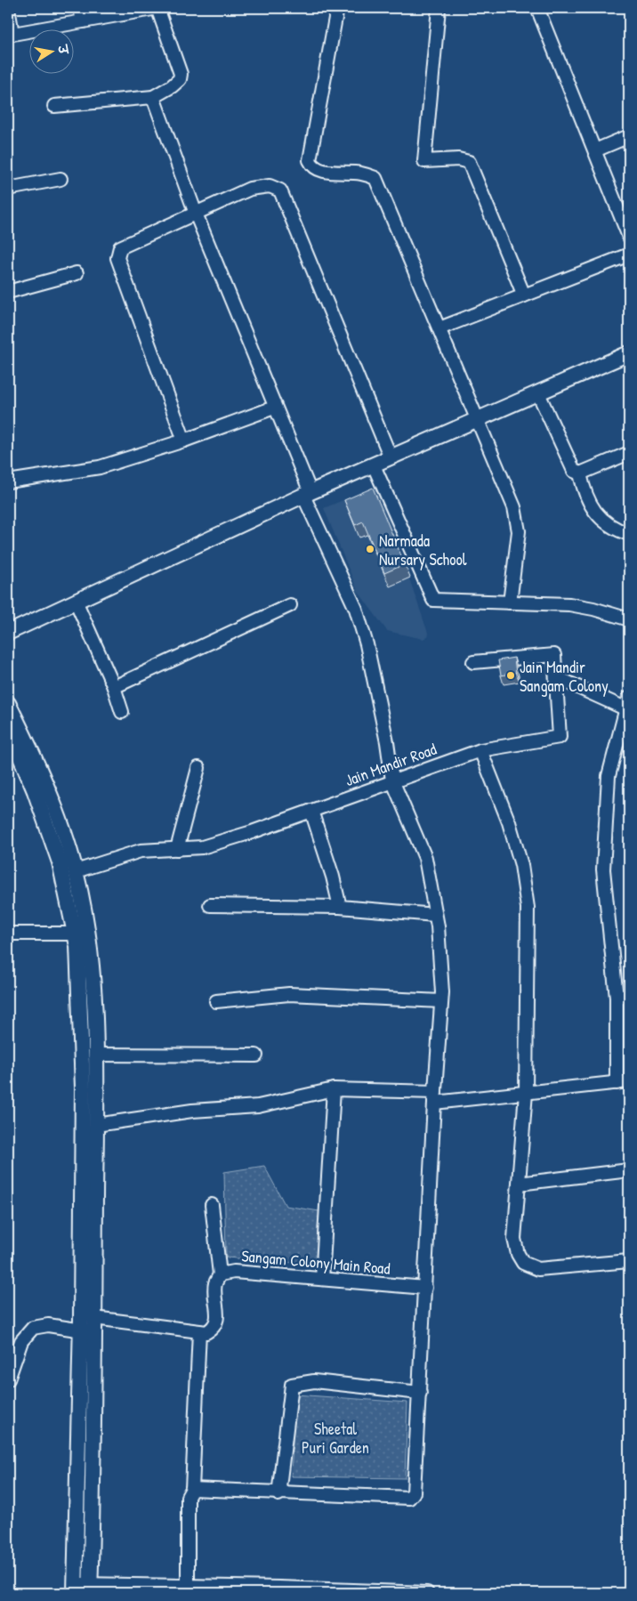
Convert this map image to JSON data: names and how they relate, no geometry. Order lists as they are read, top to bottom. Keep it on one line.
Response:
{"streets":{"street":["Jain Mandir Road","Sangam Colony Main Road"]},"parks":["Sheetal Puri Garden"],"places":["Narmada Nursary School","Jain Mandir Sangam Colony"],"north":"right"}
